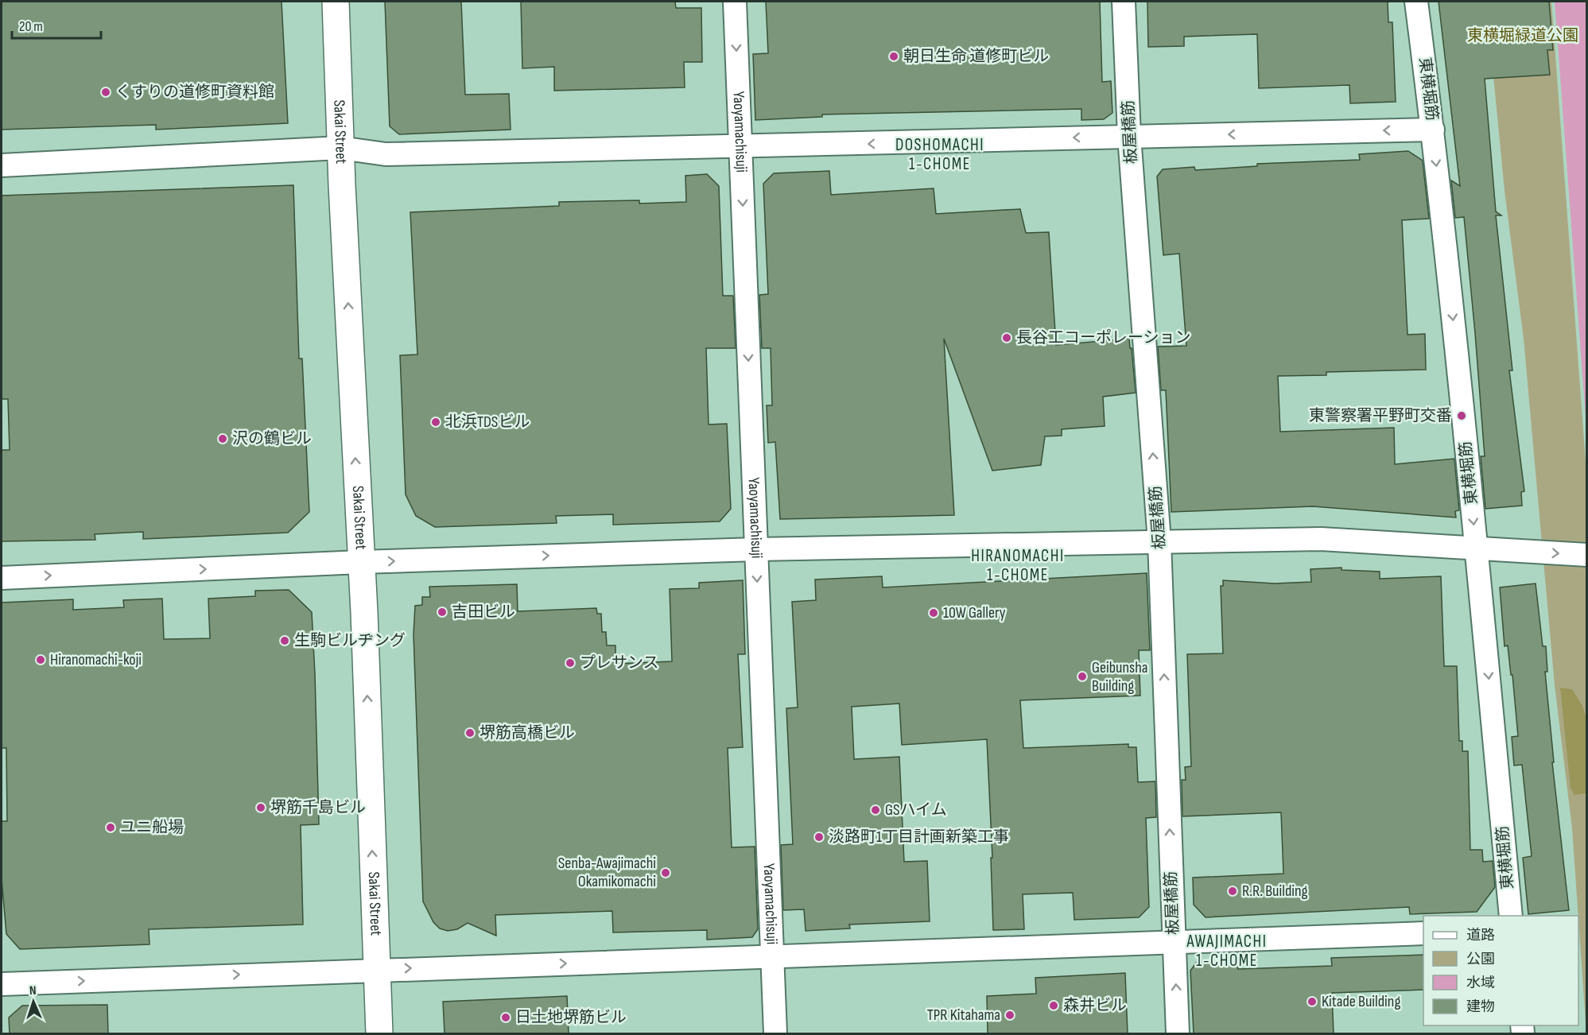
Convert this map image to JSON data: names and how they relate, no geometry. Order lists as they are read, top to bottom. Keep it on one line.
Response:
{"streets":{"main road":["Sakai Street"],"street":["東横堀筋","Yaoyamachisuji","板屋橋筋"]},"one_way":["東横堀筋","Yaoyamachisuji","Sakai Street","板屋橋筋"],"districts":["DOSHOMACHI 1-CHOME","HIRANOMACHI 1-CHOME","AWAJIMACHI 1-CHOME"],"parks":["東横堀緑道公園"],"places":["朝日生命 道修町ビル","くすりの道修町資料館","長谷工コーポレーション","東警察署平野町交番","北浜TDSビル","沢の鶴ビル","吉田ビル","10W Gallery","生駒ビルヂング","Hiranomachi-koji","プレサンス","Geibunsha Building","堺筋高橋ビル","堺筋千島ビル","GSハイム","ユニ船場","淡路町1丁目計画新築工事","Senba-Awajimachi Okamikomachi","R.R. Building","Kitade Building","森井ビル","TPR Kitahama","日土地堺筋ビル"],"legend":["道路","公園","水域","建物"],"scale_bar":"20 m","north":"top"}
